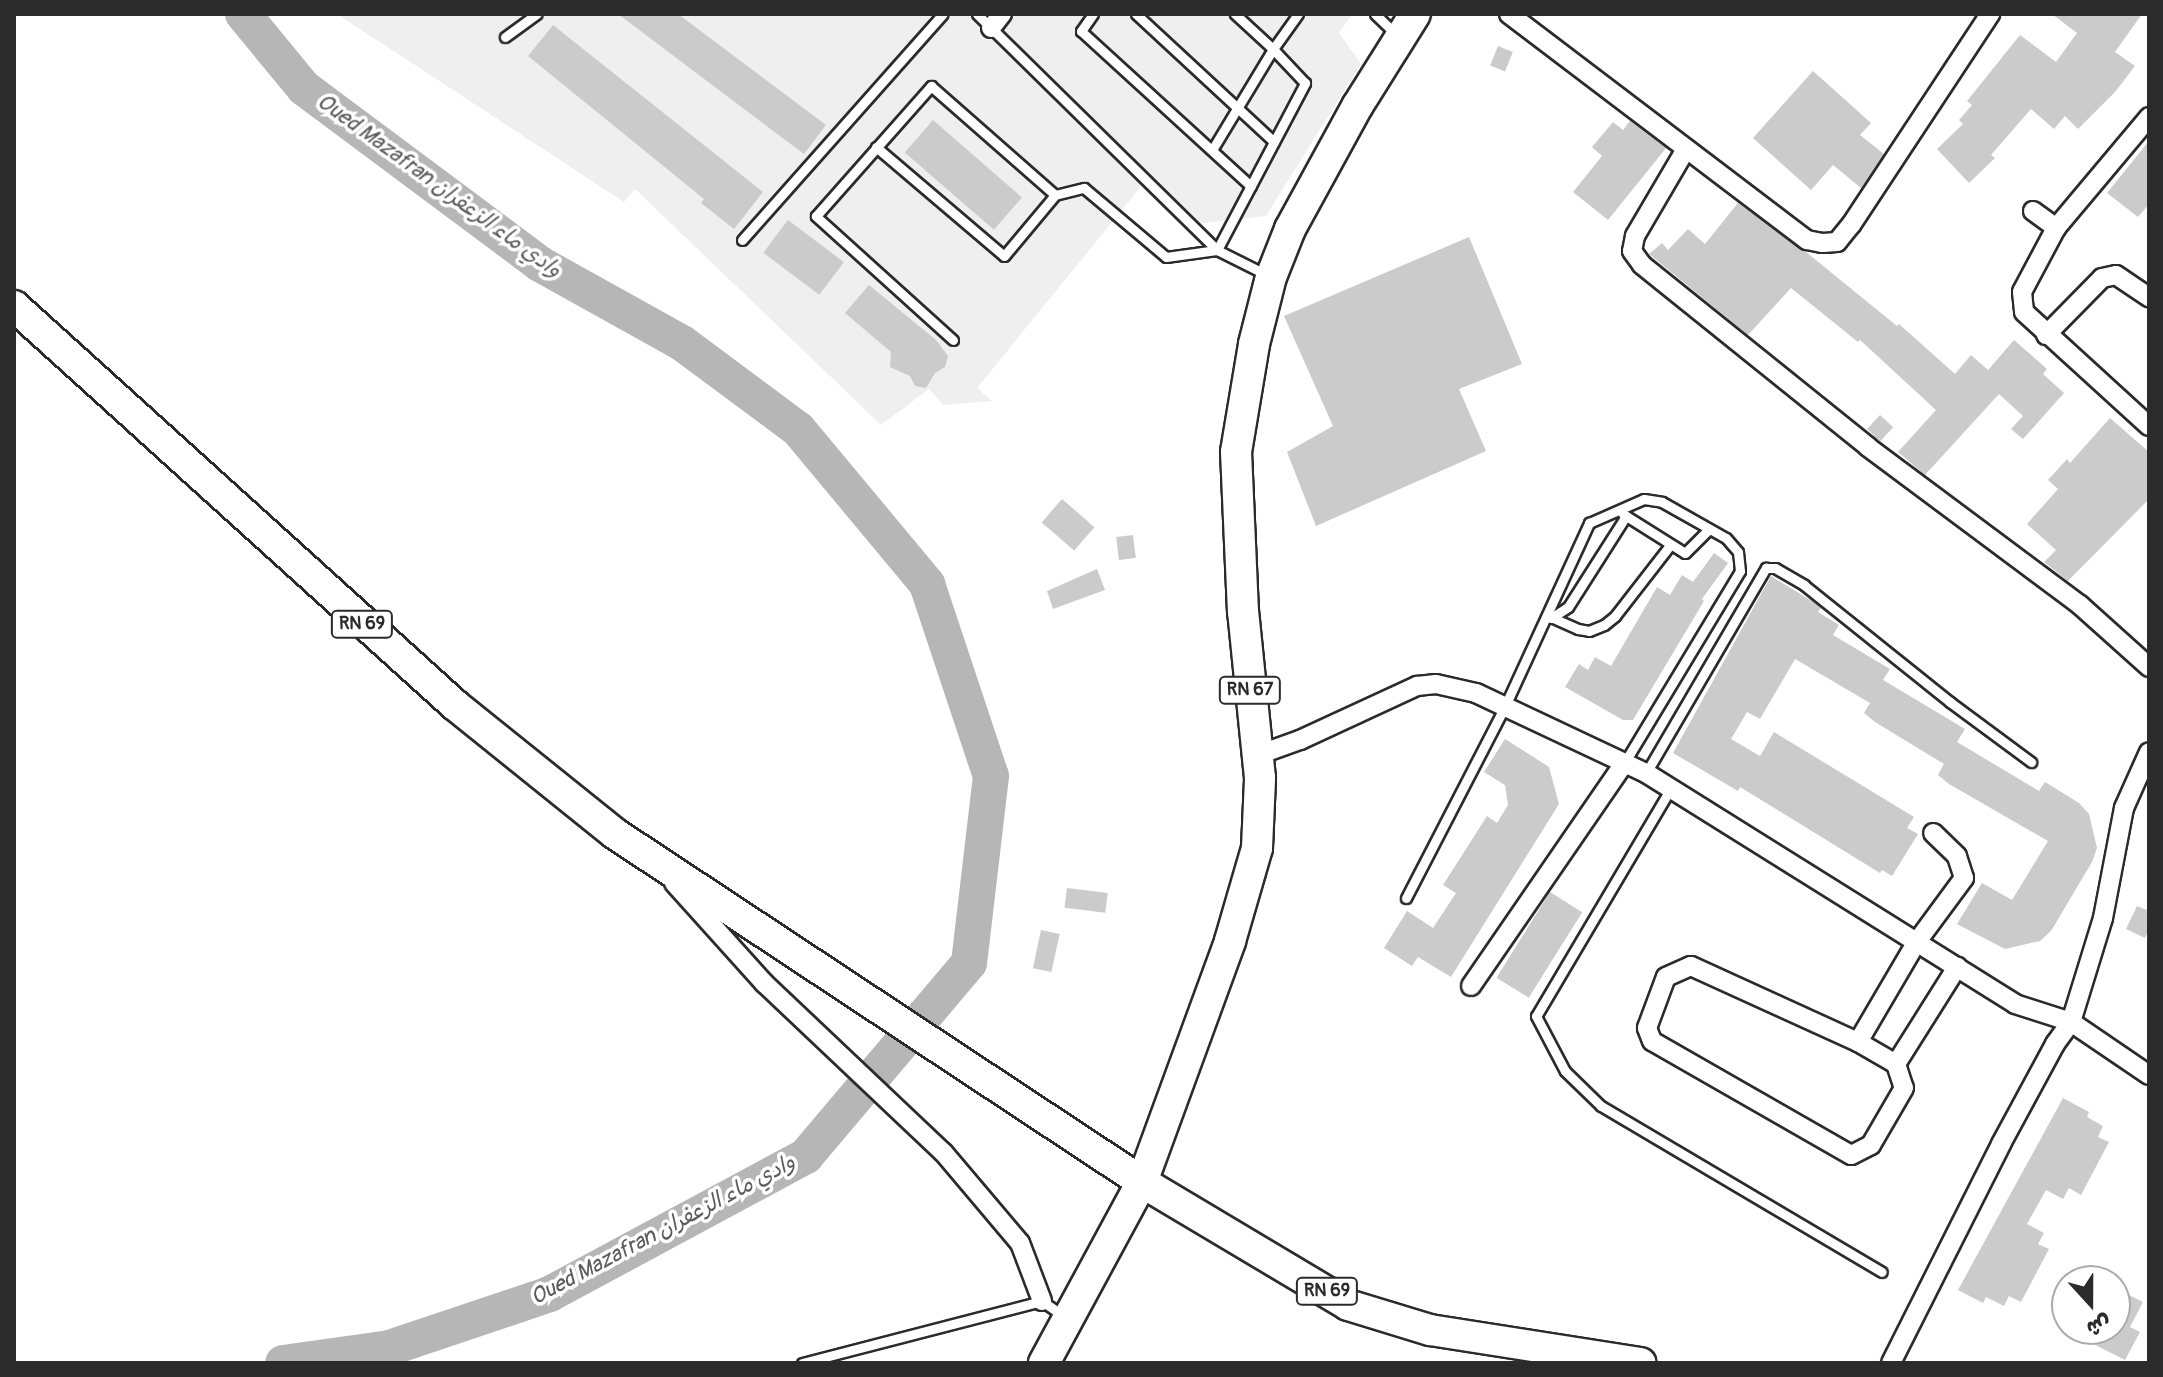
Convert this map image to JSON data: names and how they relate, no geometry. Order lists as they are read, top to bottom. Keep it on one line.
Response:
{"streets":{"main road":["RN 69","RN 67"]},"crossings":[["RN 69","RN 67"]],"water":["Oued Mazafran وادي ماء الزعفران"],"north":"bottom"}
